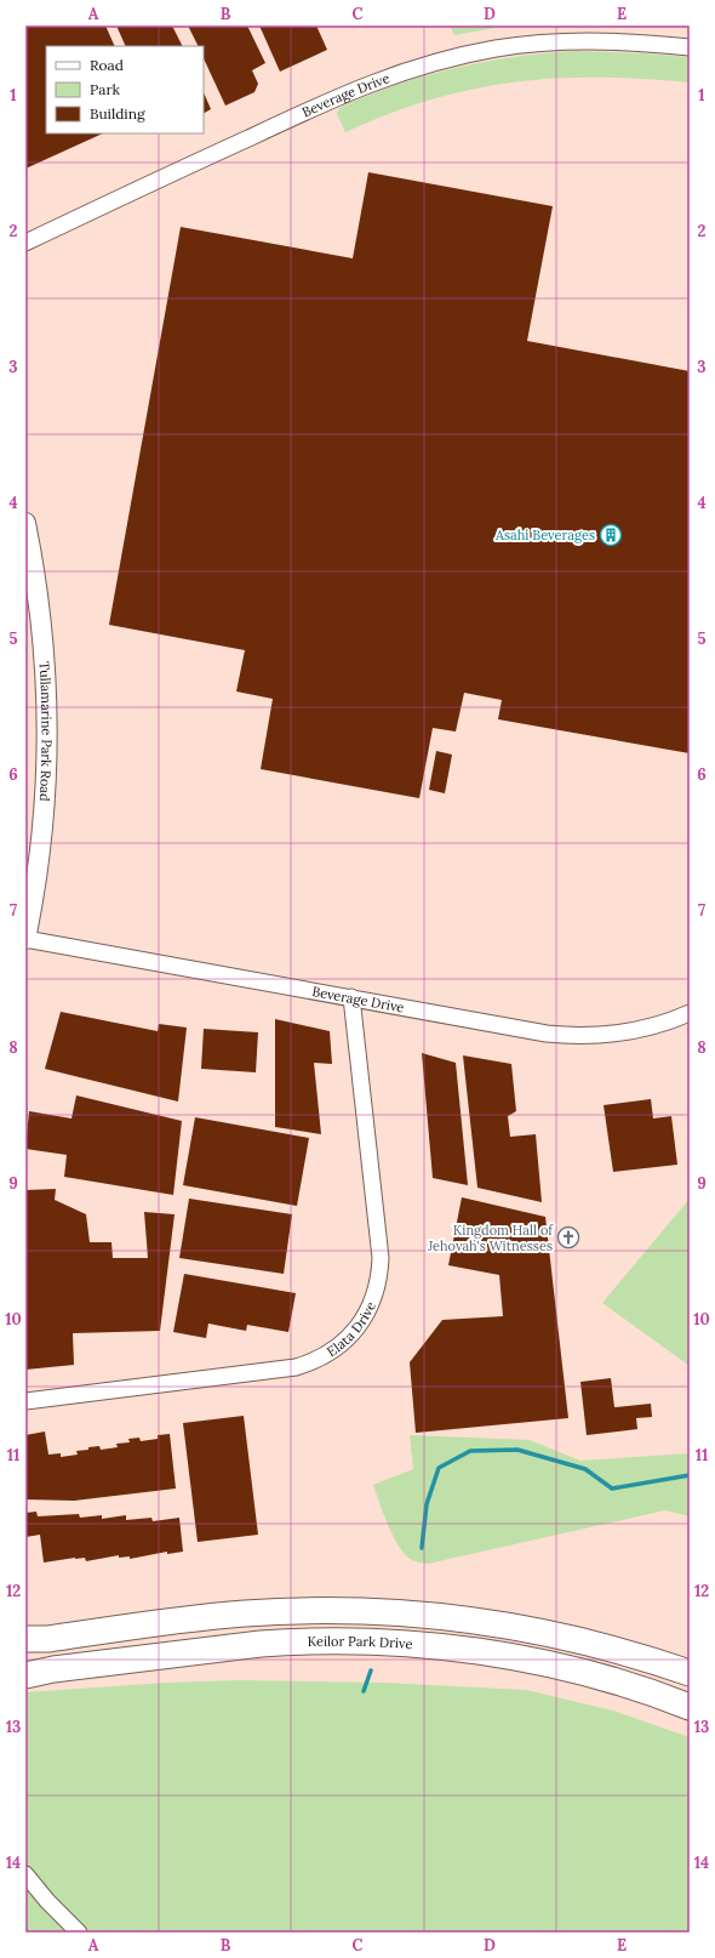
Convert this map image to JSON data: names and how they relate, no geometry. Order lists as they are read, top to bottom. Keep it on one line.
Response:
{"streets":{"main road":["Keilor Park Drive"],"street":["Beverage Drive","Tullamarine Park Road","Elata Drive"]},"crossings":[["Beverage Drive","Tullamarine Park Road"],["Beverage Drive","Elata Drive"]],"places":{"building":["Asahi Beverages"],"church":["Kingdom Hall of Jehovah's Witnesses"]},"legend":["Road","Park","Building"],"grid":{"columns":["A","B","C","D","E"],"rows":["1","2","3","4","5","6","7","8","9","10","11","12","13","14"]}}
